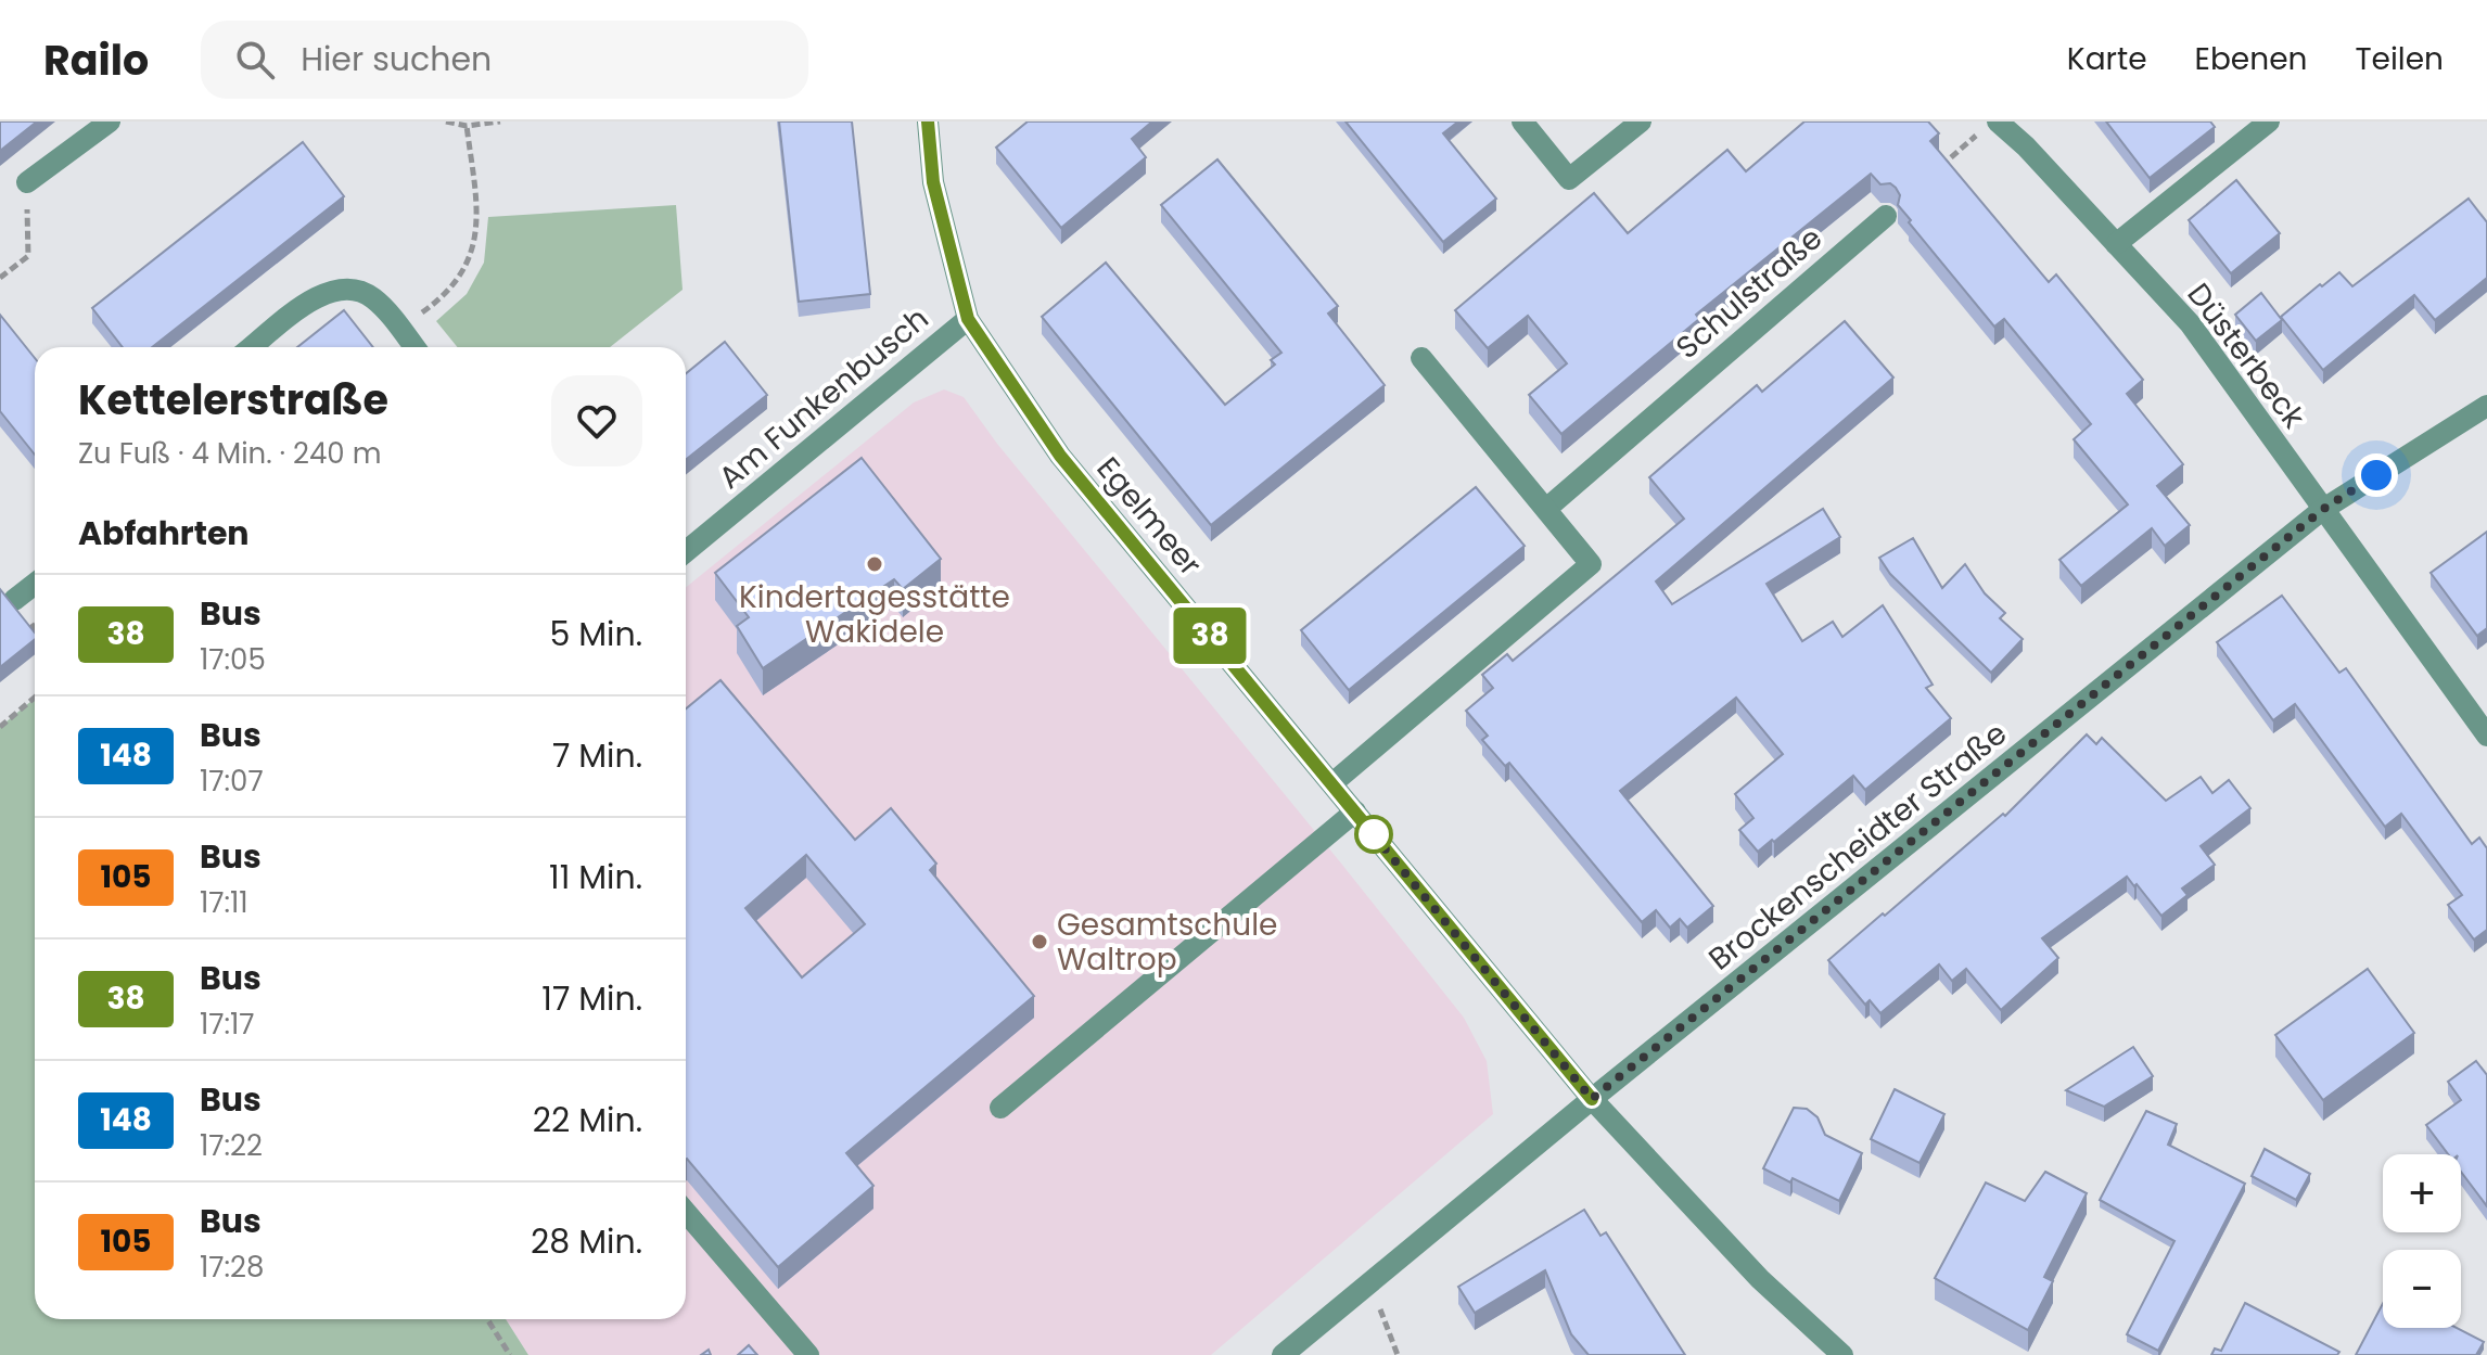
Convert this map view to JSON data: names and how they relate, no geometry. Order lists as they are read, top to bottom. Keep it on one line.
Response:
{"streets":{"street":["Schulstraße","Düsterbeck","Am Funkenbusch","Egelmeer","Brockenscheidter Straße"]},"crossings":[["Düsterbeck","Brockenscheidter Straße"],["Am Funkenbusch","Egelmeer"],["Egelmeer","Brockenscheidter Straße"]],"places":["Kindertagesstätte Wakidele","Gesamtschule Waltrop"],"lines":["bus line 38"],"page":{"header":"Railo","search":"Hier suchen","nav":["Karte","Ebenen","Teilen"],"on_map":"38","heading":[["Kettelerstraße","Zu Fuß · 4 Min. · 240 m"],"Abfahrten"],"list":[{"mark":"38","name":"Bus","note":"17:05","value":"5 Min."},{"mark":"148","name":"Bus","note":"17:07","value":"7 Min."},{"mark":"105","name":"Bus","note":"17:11","value":"11 Min."},{"mark":"38","name":"Bus","note":"17:17","value":"17 Min."},{"mark":"148","name":"Bus","note":"17:22","value":"22 Min."},{"mark":"105","name":"Bus","note":"17:28","value":"28 Min."}],"map_buttons":["+","−"]}}
